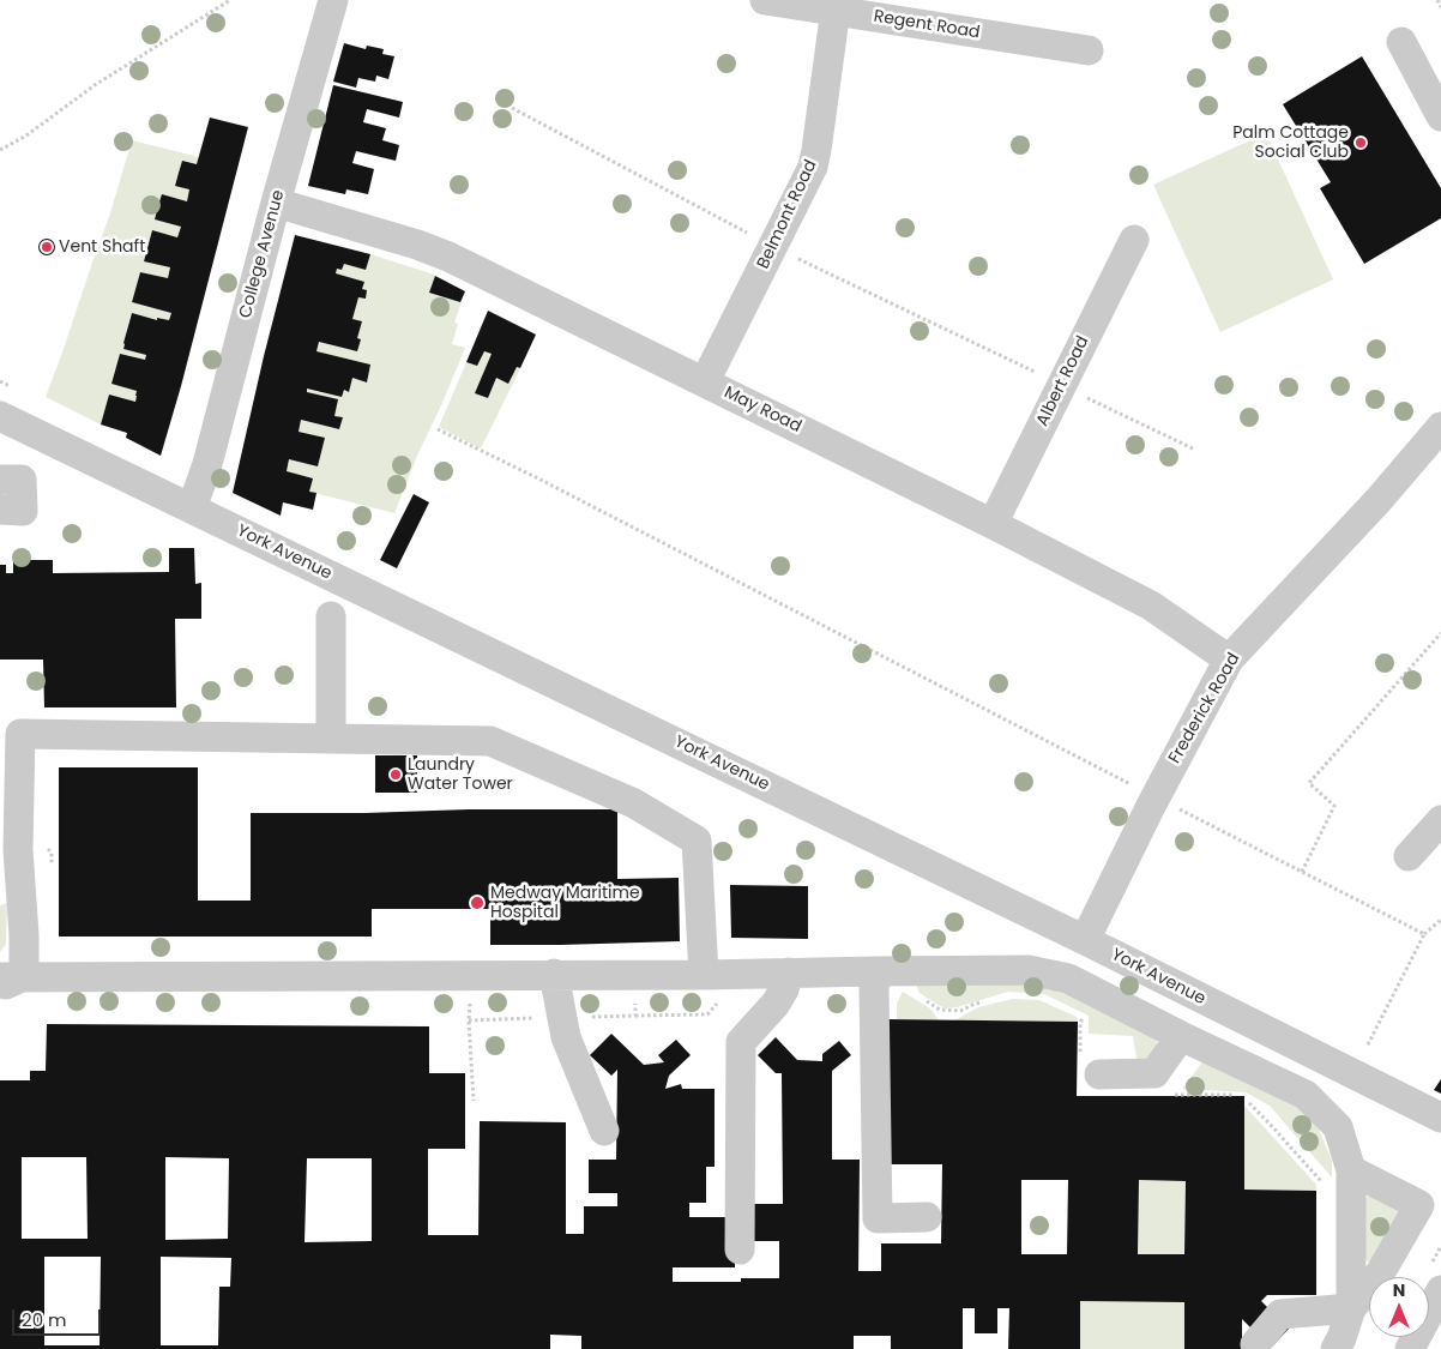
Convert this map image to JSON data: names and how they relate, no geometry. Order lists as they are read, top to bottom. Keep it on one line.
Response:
{"streets":{"street":["Regent Road","Belmont Road","College Avenue","Albert Road","May Road","York Avenue","Frederick Road"]},"crossings":[["Regent Road","Belmont Road"],["Belmont Road","May Road"],["College Avenue","May Road"],["College Avenue","York Avenue"],["Albert Road","May Road"],["May Road","Frederick Road"],["York Avenue","Frederick Road"]],"places":["Palm Cottage Social Club","Vent Shaft","Laundry Water Tower","Medway Maritime Hospital"],"scale_bar":"20 m","north":"top"}
